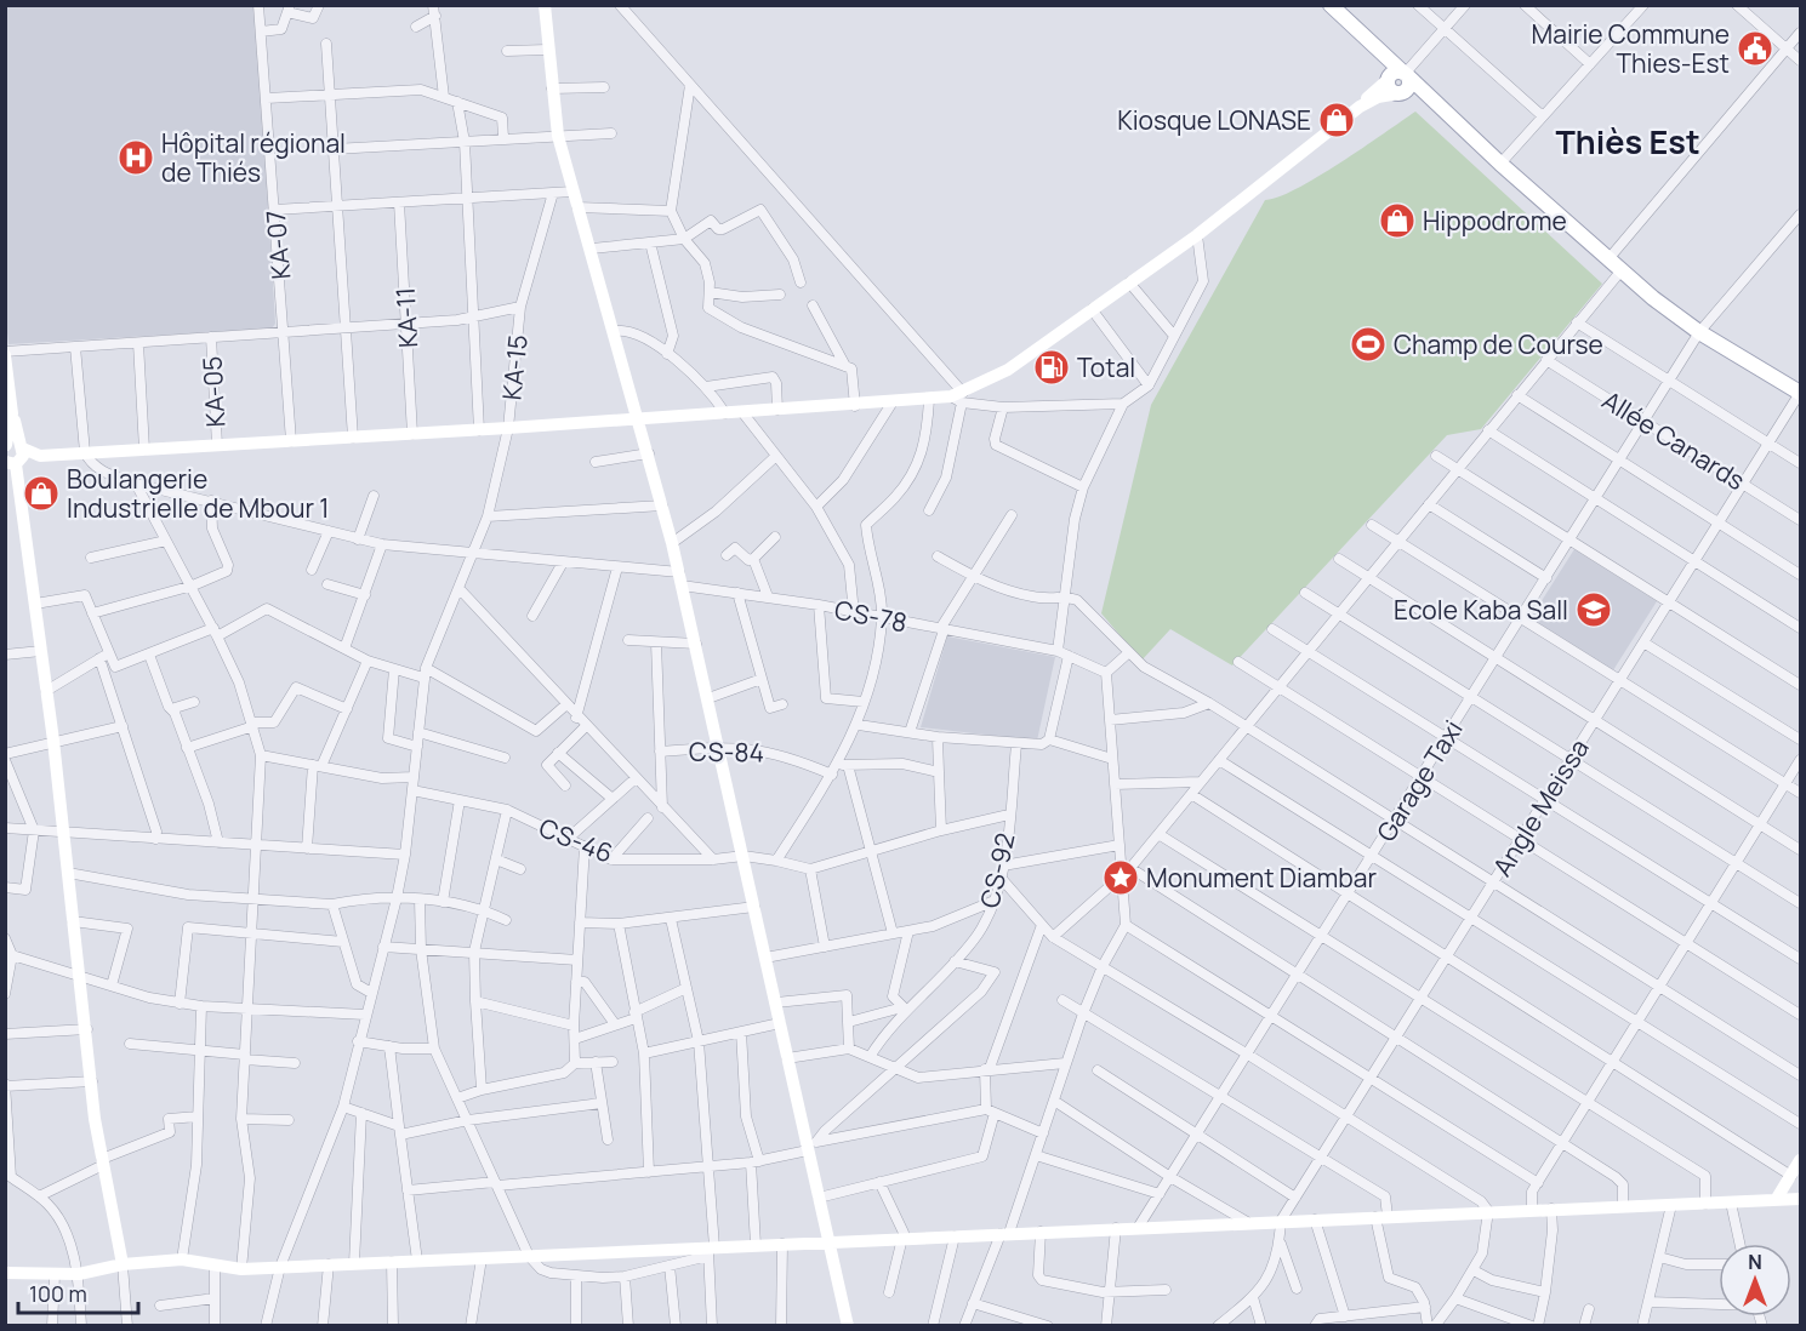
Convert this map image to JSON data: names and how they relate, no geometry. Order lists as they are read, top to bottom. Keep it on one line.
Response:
{"streets":{"street":["KA-07","KA-11","KA-15","KA-05","Allée Canards","CS-78","CS-84","Garage Taxi","Angle Meissa","CS-46","CS-92"]},"crossings":[["KA-15","CS-78"],["KA-15","CS-46"],["Allée Canards","Garage Taxi"],["Allée Canards","Angle Meissa"]],"districts":["Thiès Est"],"places":{"public building":["Mairie Commune Thies-Est"],"shop":["Kiosque LONASE","Hippodrome","Boulangerie Industrielle de Mbour 1"],"hospital":["Hôpital régional de Thiés"],"sports":["Champ de Course"],"fuel station":["Total"],"school or university":["Ecole Kaba Sall"],"place":["Monument Diambar"]},"scale_bar":"100 m","north":"top"}
